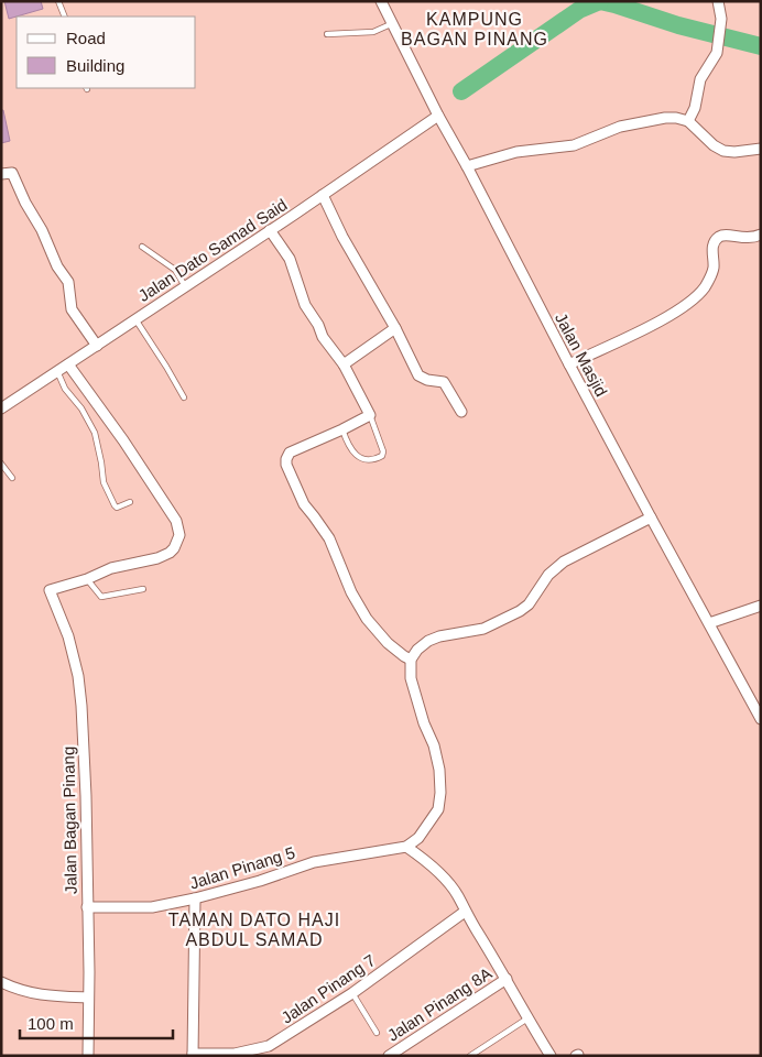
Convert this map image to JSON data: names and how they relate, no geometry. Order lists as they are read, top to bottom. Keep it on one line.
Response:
{"streets":{"street":["Jalan Dato Samad Said","Jalan Masjid","Jalan Bagan Pinang","Jalan Pinang 5","Jalan Pinang 7","Jalan Pinang 8A"]},"crossings":[["Jalan Dato Samad Said","Jalan Masjid"],["Jalan Bagan Pinang","Jalan Pinang 5"]],"districts":["KAMPUNG BAGAN PINANG","TAMAN DATO HAJI ABDUL SAMAD"],"legend":["Road","Building"],"scale_bar":"100 m"}
